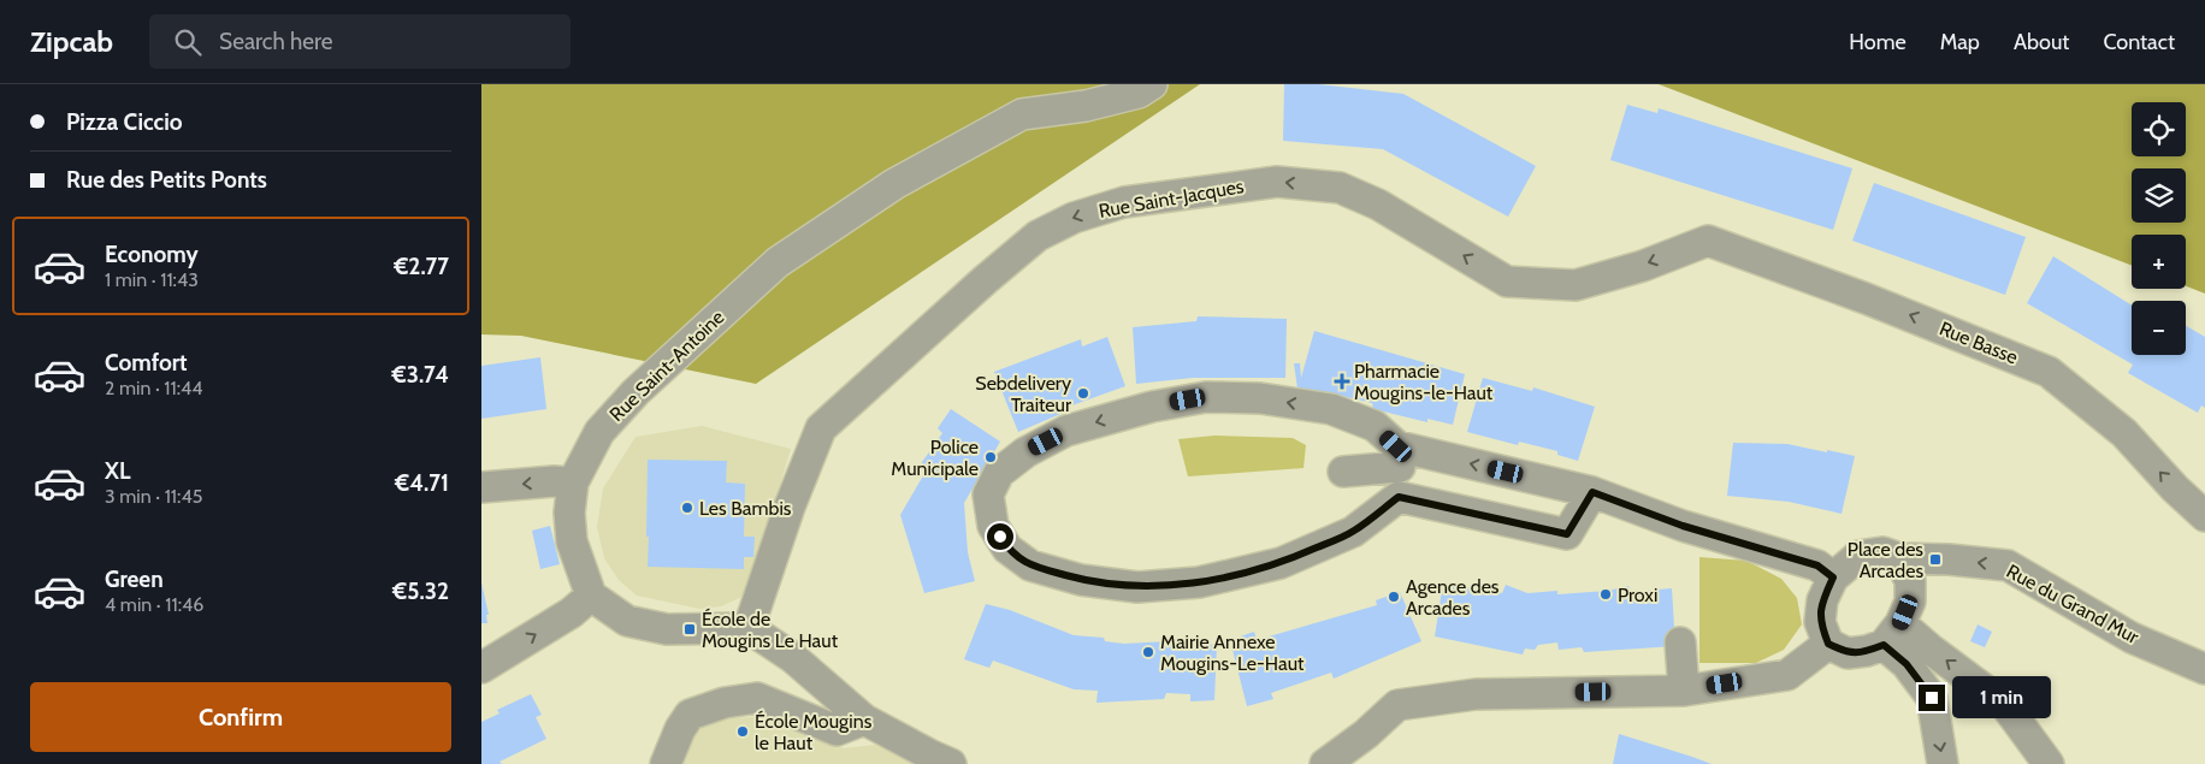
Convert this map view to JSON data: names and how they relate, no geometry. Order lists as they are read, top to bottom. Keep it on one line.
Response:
{"streets":{"street":["Rue Saint-Jacques","Rue Basse","Rue Saint-Antoine","Rue du Grand Mur"]},"crossings":[["Rue Saint-Jacques","Rue Basse"]],"one_way":["Rue Saint-Jacques","Rue Basse"],"places":{"health":["Pharmacie Mougins-le-Haut"],"other":["Sebdelivery Traiteur","Police Municipale","Les Bambis","Proxi","Agence des Arcades","Mairie Annexe Mougins-Le-Haut","École Mougins le Haut"],"transit":["Place des Arcades","École de Mougins Le Haut"]},"page":{"header":"Zipcab","search":"Search here","nav":["Home","Map","About","Contact"],"banner":["Pizza Ciccio","Rue des Petits Ponts"],"map_buttons":["+","−"],"list":[{"name":"Economy","note":"1 min · 11:43","value":"€2.77"},{"name":"Comfort","note":"2 min · 11:44","value":"€3.74"},{"name":"XL","note":"3 min · 11:45","value":"€4.71"},{"name":"Green","note":"4 min · 11:46","value":"€5.32"}],"buttons":"Confirm","bubble":"1 min"}}
